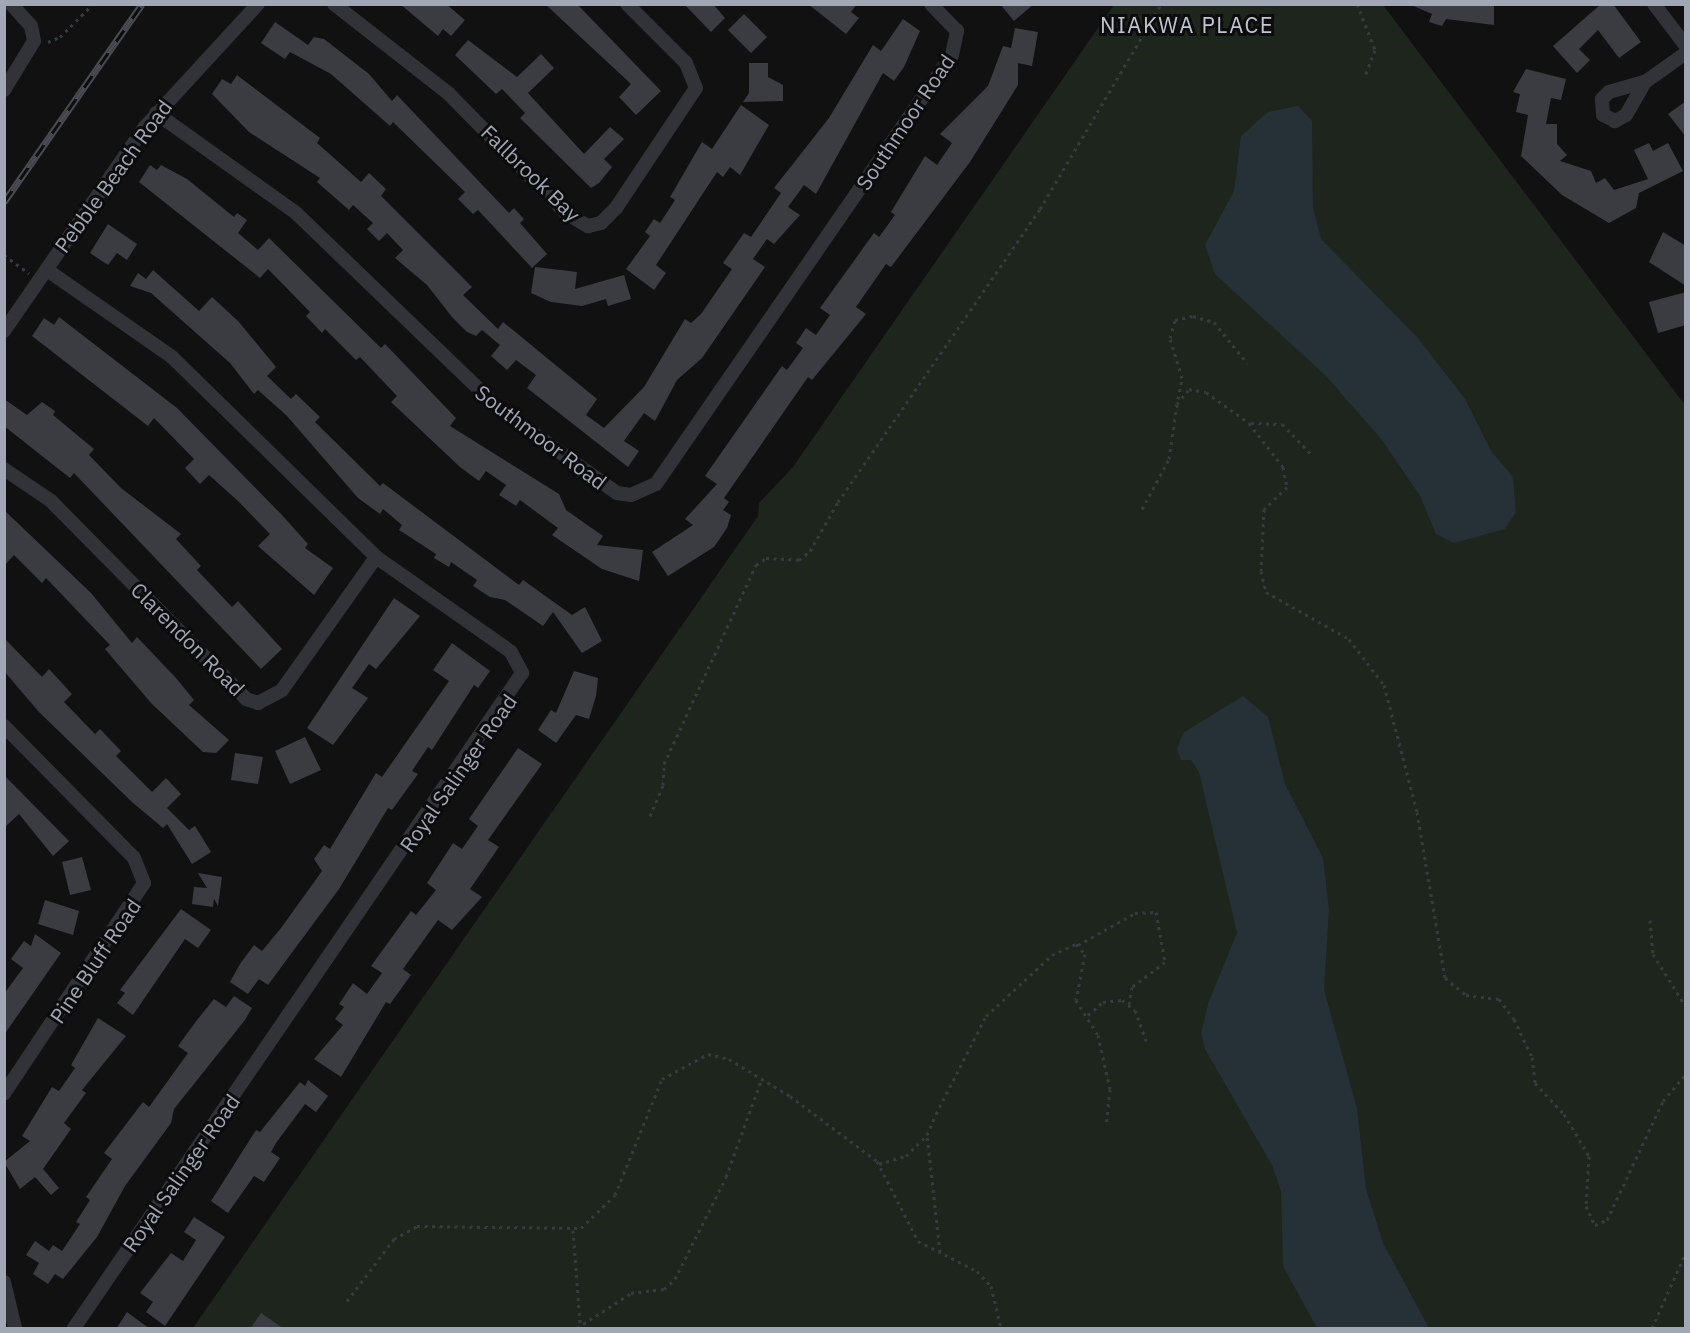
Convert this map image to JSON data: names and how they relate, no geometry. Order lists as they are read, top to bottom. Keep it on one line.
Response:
{"streets":{"street":["Southmoor Road","Fallbrook Bay","Pebble Beach Road","Clarendon Road","Royal Salinger Road","Pine Bluff Road"]},"crossings":[["Southmoor Road","Pebble Beach Road"],["Pebble Beach Road","Royal Salinger Road"],["Clarendon Road","Royal Salinger Road"]],"districts":["NIAKWA PLACE"]}
